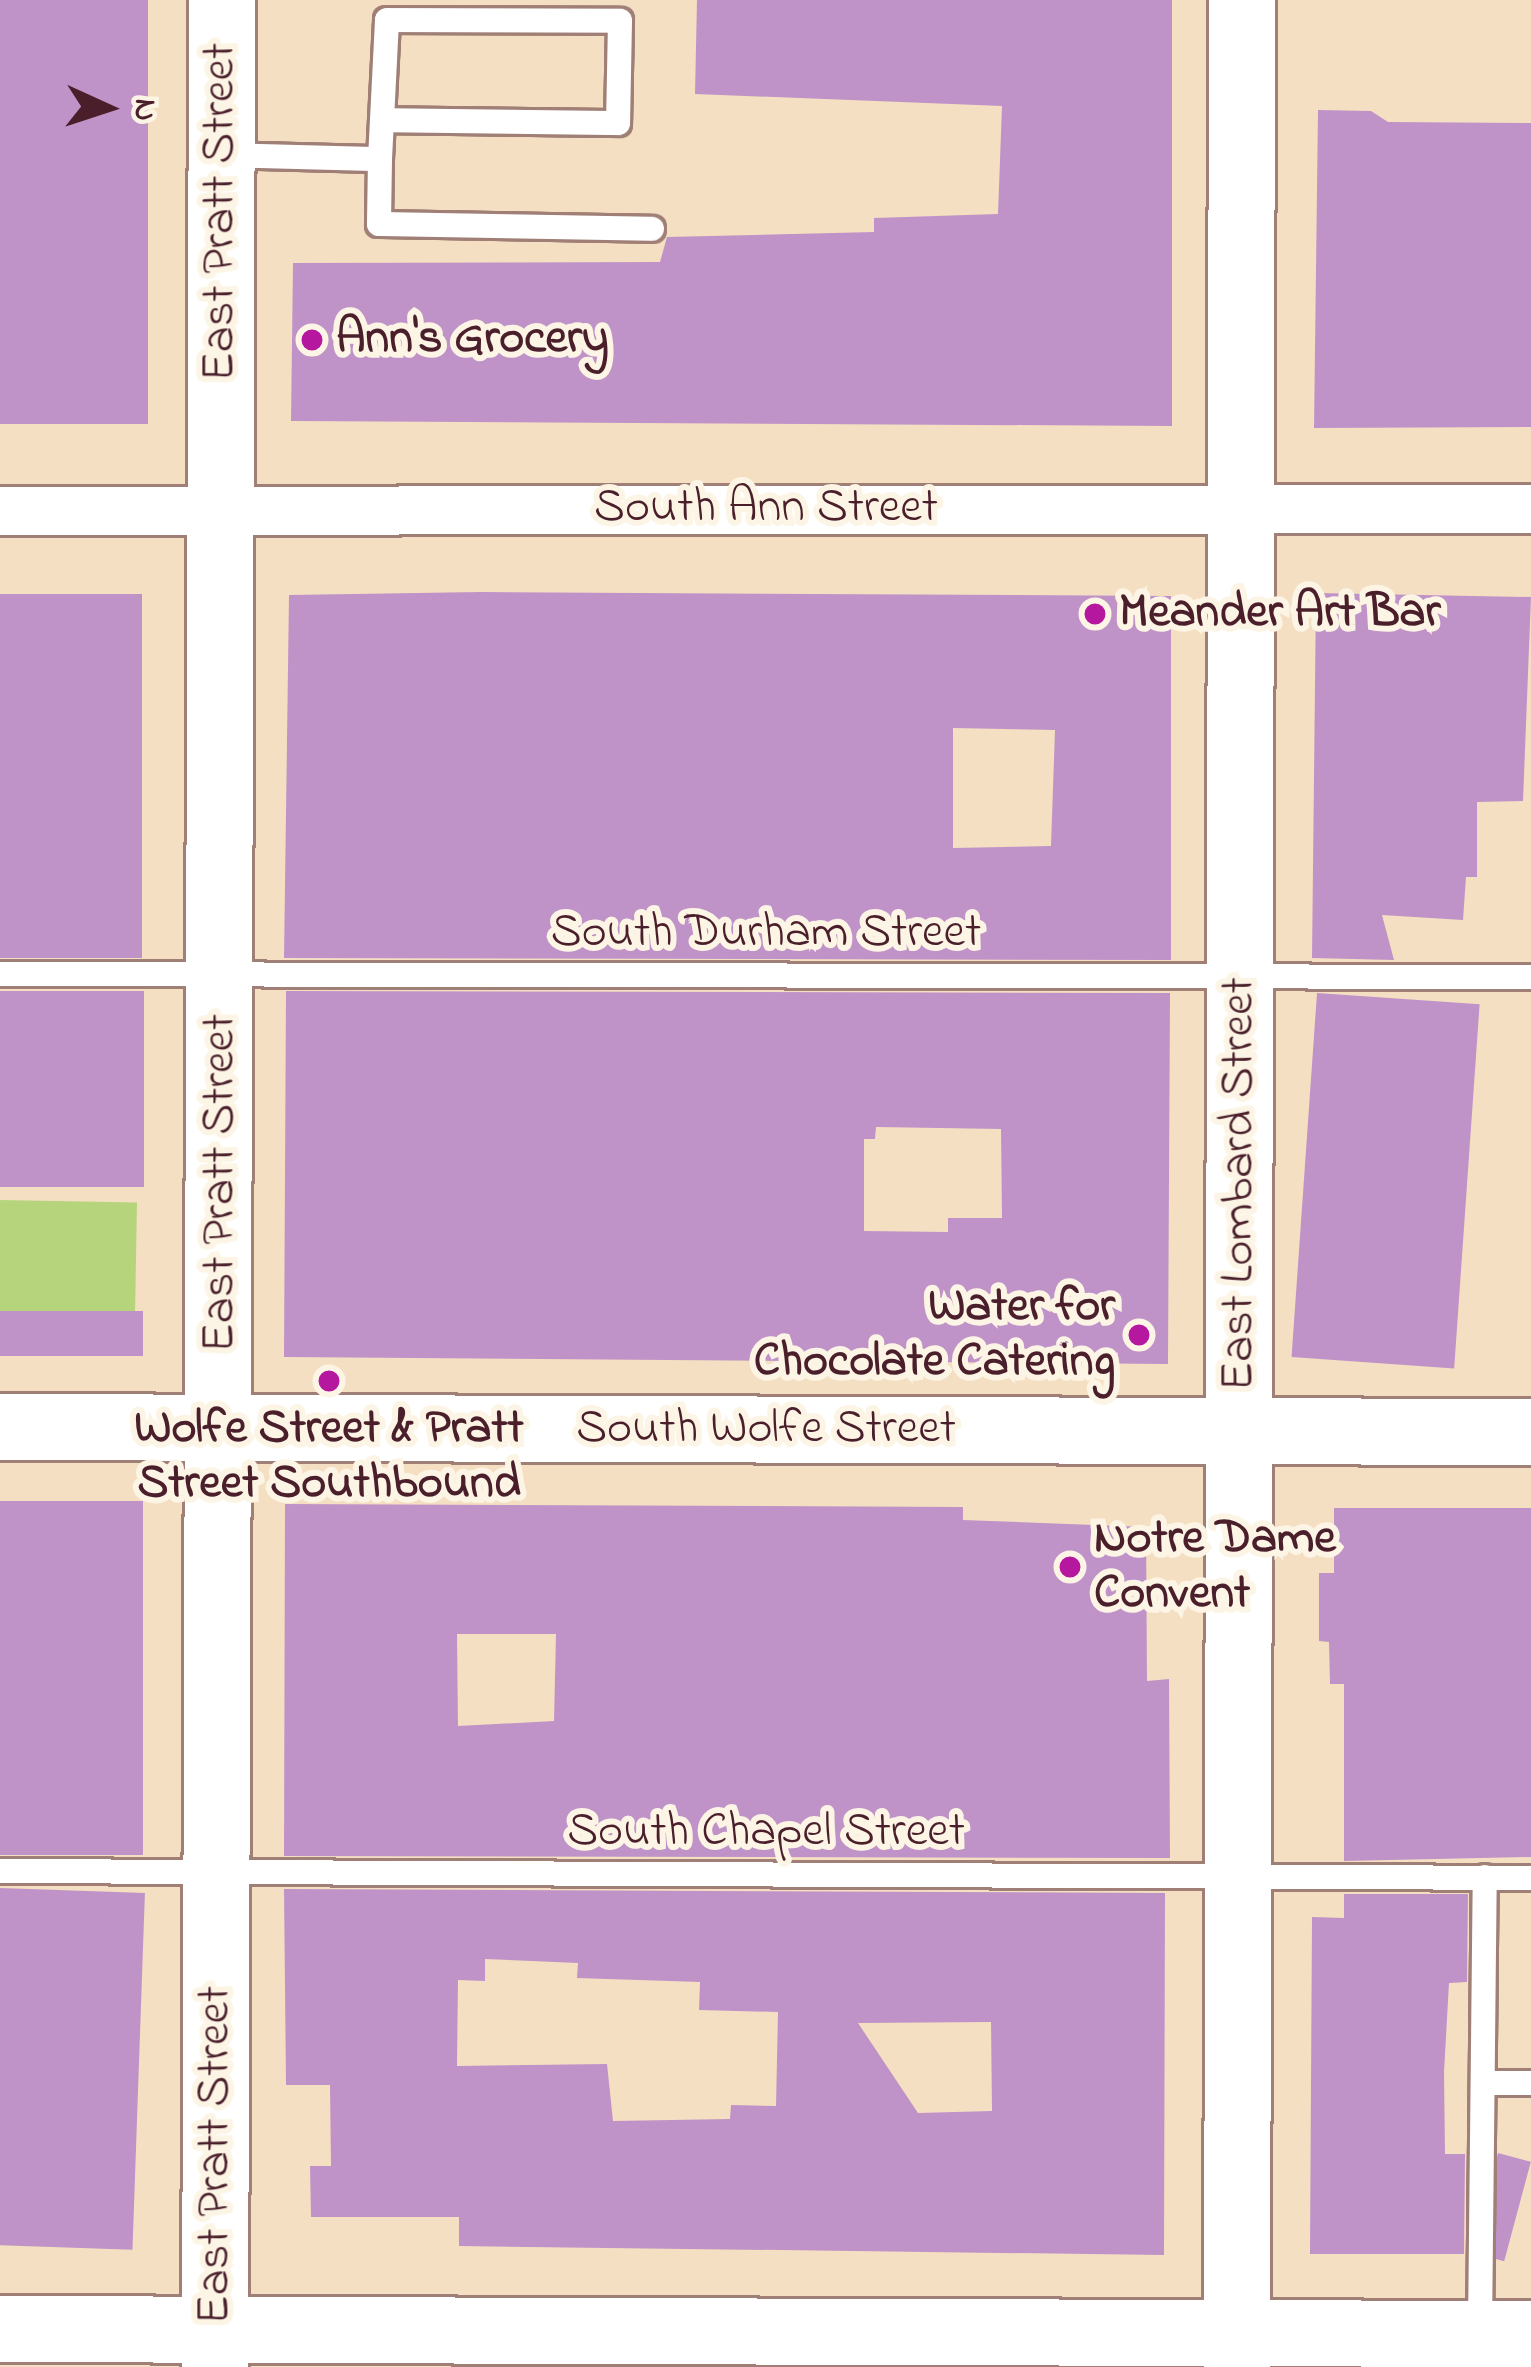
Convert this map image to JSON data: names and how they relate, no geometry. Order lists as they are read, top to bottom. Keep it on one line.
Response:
{"streets":{"main road":["East Pratt Street","East Lombard Street","South Wolfe Street"],"street":["South Ann Street"],"lane":["South Durham Street","South Chapel Street"]},"crossings":[["East Pratt Street","South Ann Street"],["East Pratt Street","South Durham Street"],["East Pratt Street","South Wolfe Street"],["East Pratt Street","South Chapel Street"],["South Ann Street","East Lombard Street"],["South Durham Street","East Lombard Street"],["East Lombard Street","South Wolfe Street"],["East Lombard Street","South Chapel Street"]],"places":["Ann's Grocery","Meander Art Bar","Water for Chocolate Catering","Wolfe Street & Pratt Street Southbound","Notre Dame Convent"],"north":"right"}
